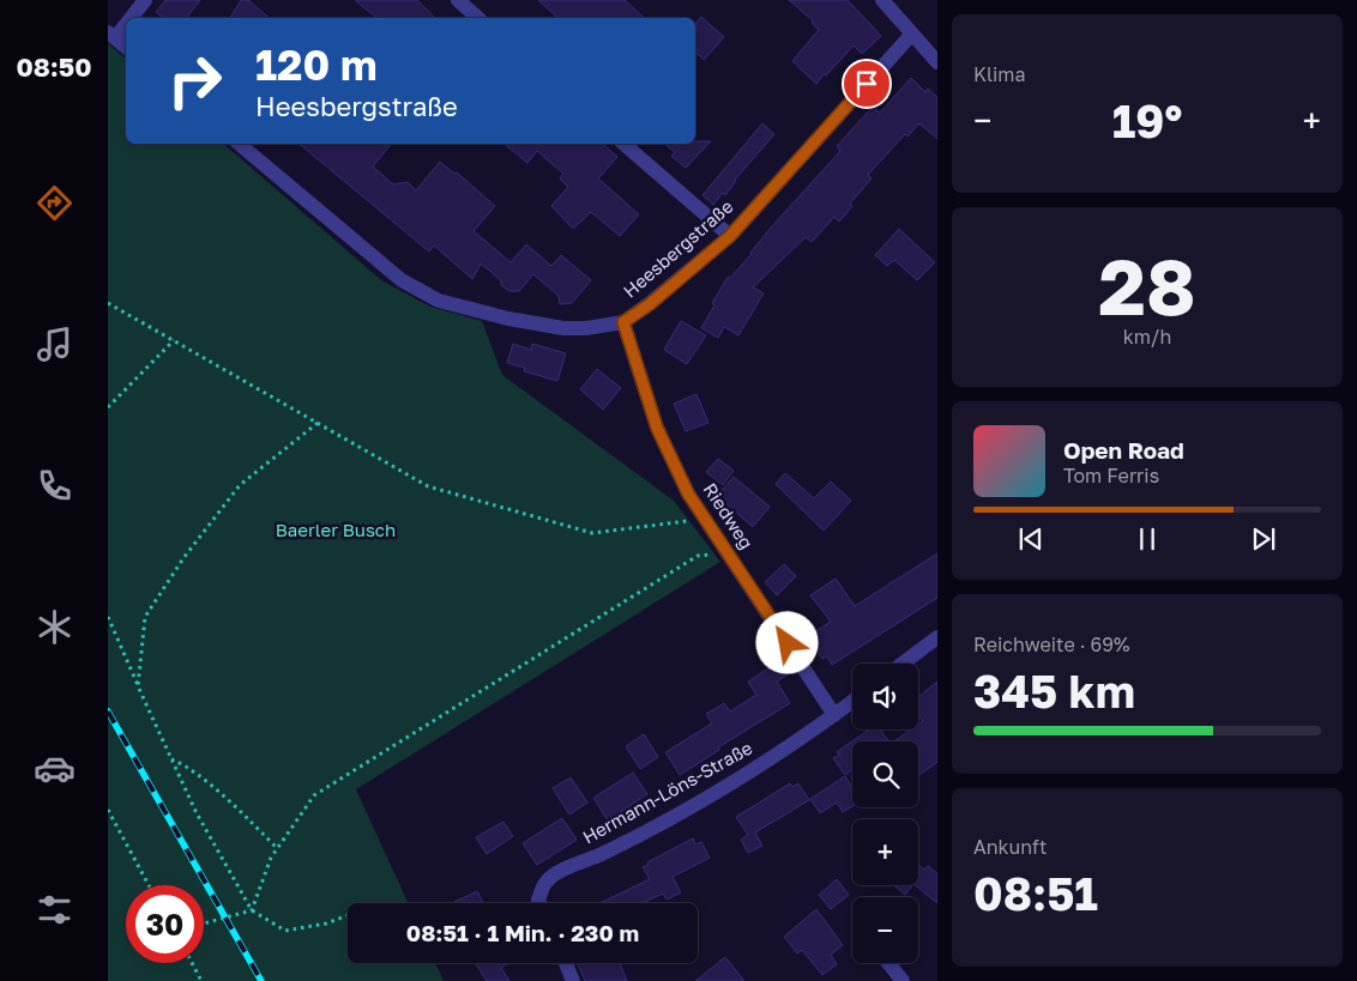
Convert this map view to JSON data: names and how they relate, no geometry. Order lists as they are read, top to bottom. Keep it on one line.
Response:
{"streets":{"street":["Heesbergstraße","Riedweg","Hermann-Löns-Straße"]},"crossings":[["Heesbergstraße","Riedweg"],["Riedweg","Hermann-Löns-Straße"]],"parks":["Baerler Busch"],"page":{"tabs":"08:50","tile":["Klima",["28","km/h"],["Reichweite · 69%","345 km"],["Ankunft","08:51"]],"turn":["120 m","Heesbergstraße"],"heat":["−","19°","+"],"song":["Open Road","Tom Ferris"],"map_buttons":["+","−"],"limit":"30","trip":"08:51 · 1 Min. · 230 m"}}
